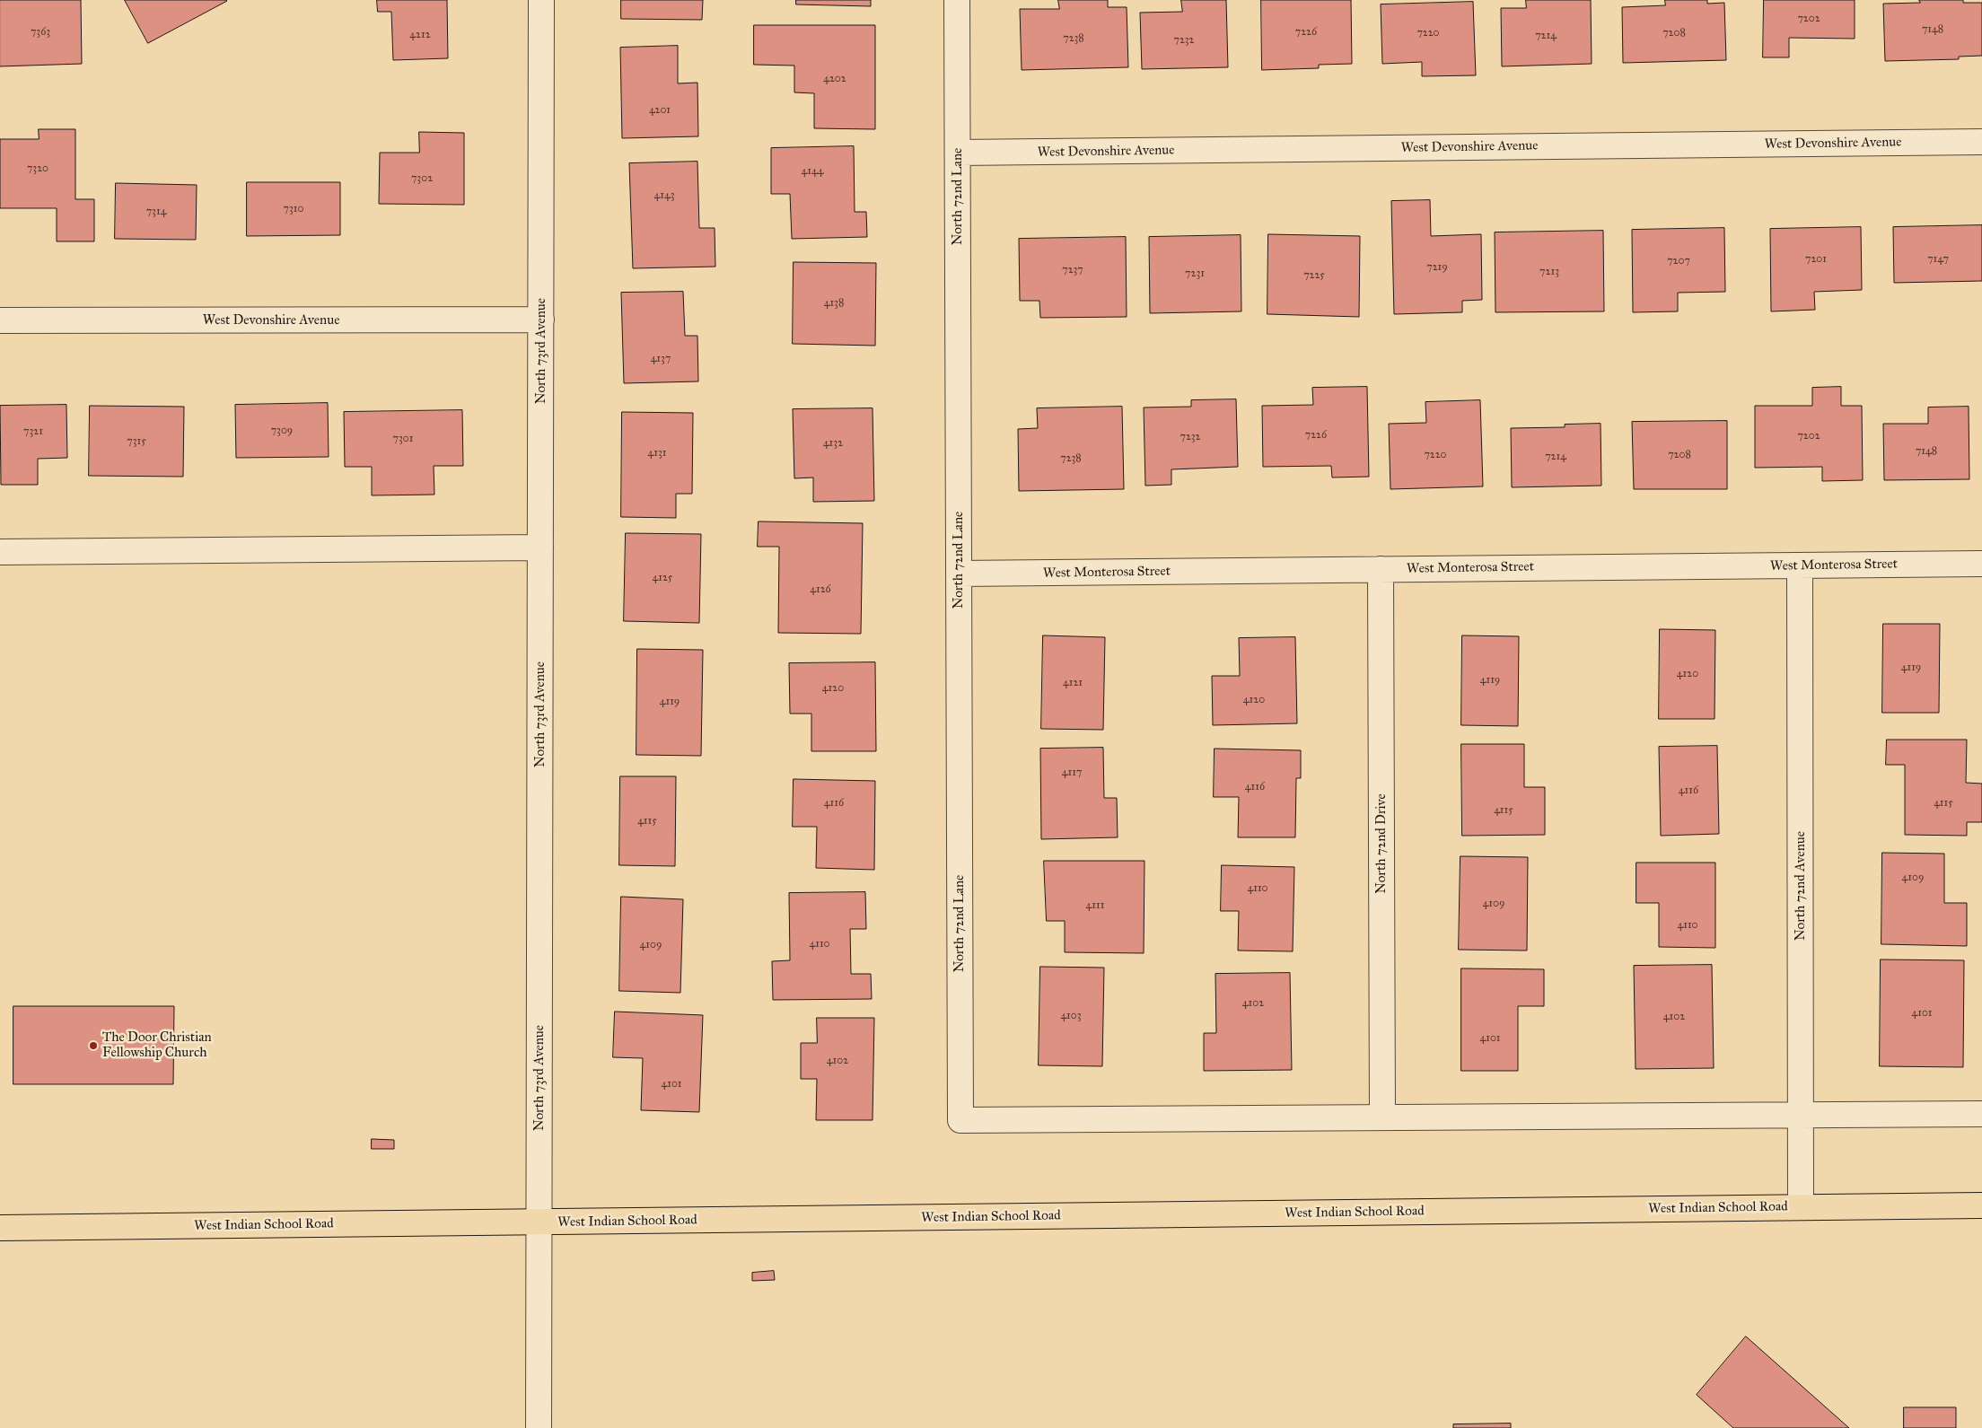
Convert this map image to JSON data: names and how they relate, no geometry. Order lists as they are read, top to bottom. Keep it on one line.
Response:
{"streets":{"main road":["West Indian School Road"],"street":["West Devonshire Avenue","North 72nd Lane","North 73rd Avenue","West Monterosa Street","North 72nd Drive","North 72nd Avenue"]},"crossings":[["West Devonshire Avenue","North 72nd Lane"],["West Devonshire Avenue","North 73rd Avenue"],["North 72nd Lane","West Monterosa Street"],["North 72nd Lane","North 72nd Drive"],["North 73rd Avenue","West Indian School Road"],["West Monterosa Street","North 72nd Drive"],["West Monterosa Street","North 72nd Avenue"],["North 72nd Avenue","West Indian School Road"]],"places":["The Door Christian Fellowship Church"],"house_numbers":["7202","7148","7363","7226","7220","7208","4212","7214","7238","7232","4202","4201","7320","4144","7302","4143","7310","7314","7201","7147","7207","7219","7237","7213","7231","7225","4138","4137","7309","7321","7226","7202","7232","7301","7315","4132","7148","4131","7220","7208","7214","7238","4125","4126","4119","4120","4119","4121","4120","4120","4119","4117","4116","4116","4116","4115","4115","4115","4109","4110","4109","4111","4110","4110","4109","4102","4101","4103","4102","4101","4102","4101"]}
